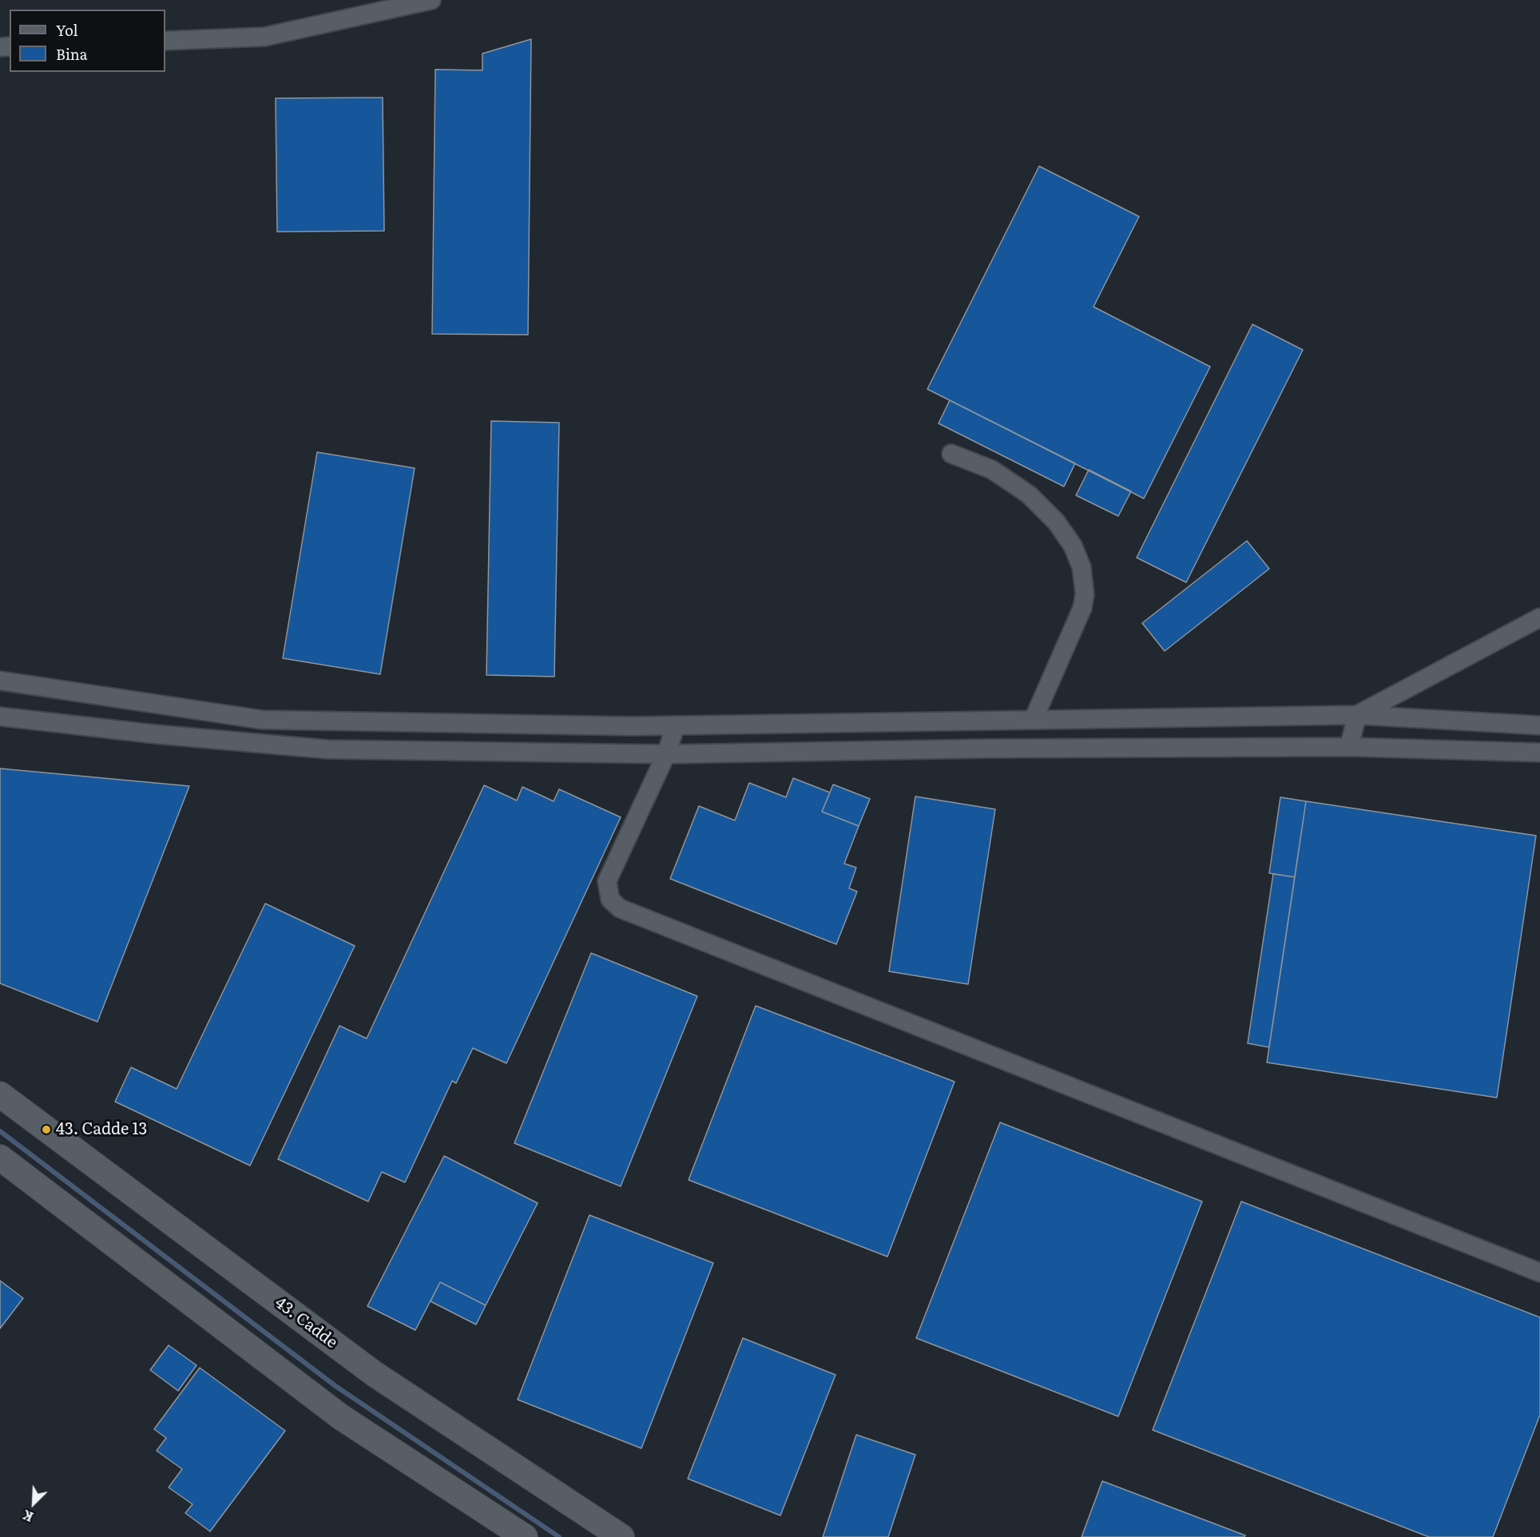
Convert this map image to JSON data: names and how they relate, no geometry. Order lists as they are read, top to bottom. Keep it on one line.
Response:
{"streets":{"main road":["43. Cadde"]},"places":["43. Cadde 13"],"legend":["Yol","Bina"],"north":"bottom left"}
